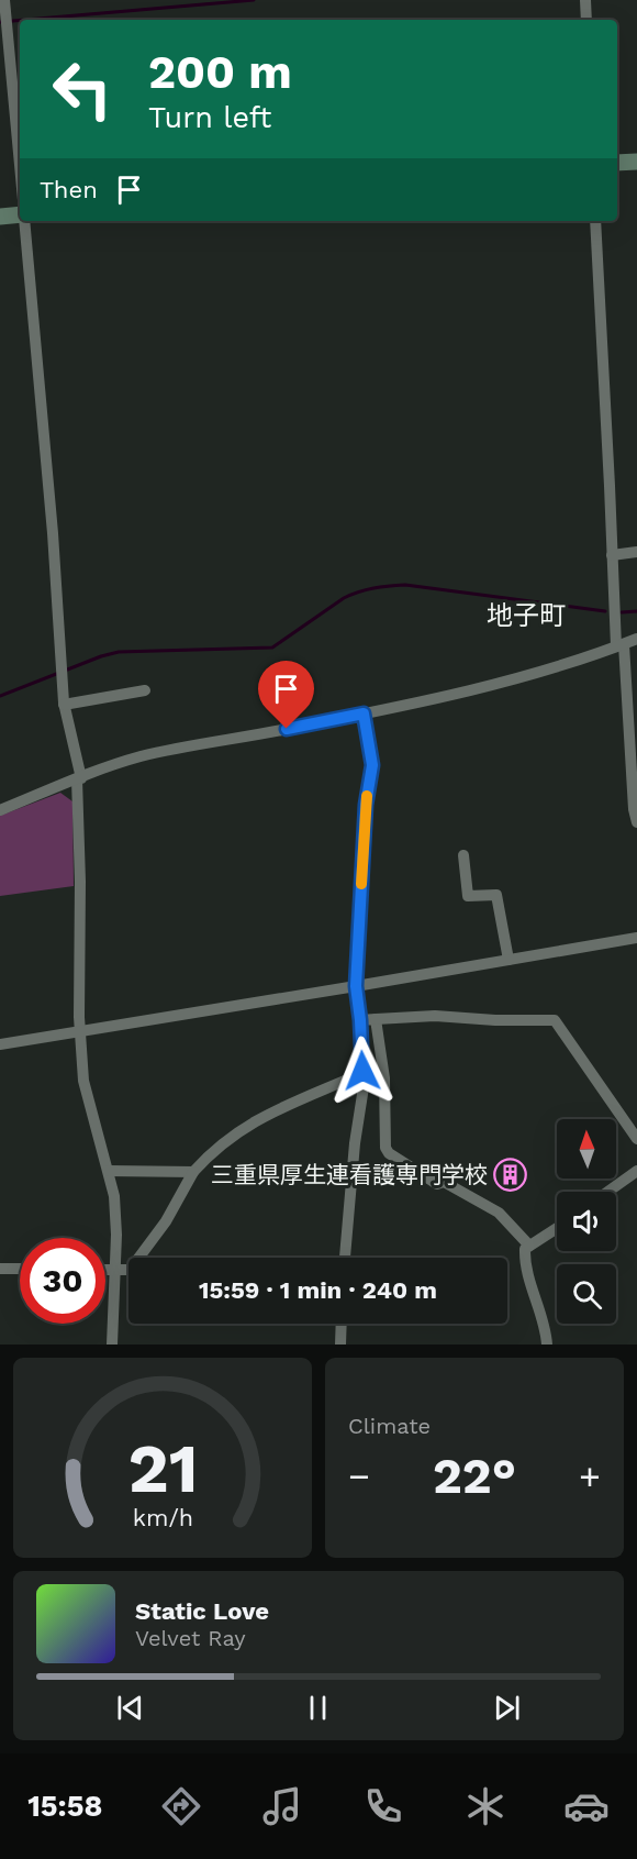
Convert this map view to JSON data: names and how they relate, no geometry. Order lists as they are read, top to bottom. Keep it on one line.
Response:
{"districts":["地子町"],"places":{"building":["三重県厚生連看護専門学校"]},"north":"top","page":{"turn":["200 m","Turn left"],"then":"Then","limit":"30","trip":"15:59 · 1 min · 240 m","tile":"Climate","heat":["−","22°","+"],"song":["Static Love","Velvet Ray"],"tabs":"15:58","gauge":["21","km/h"]}}
